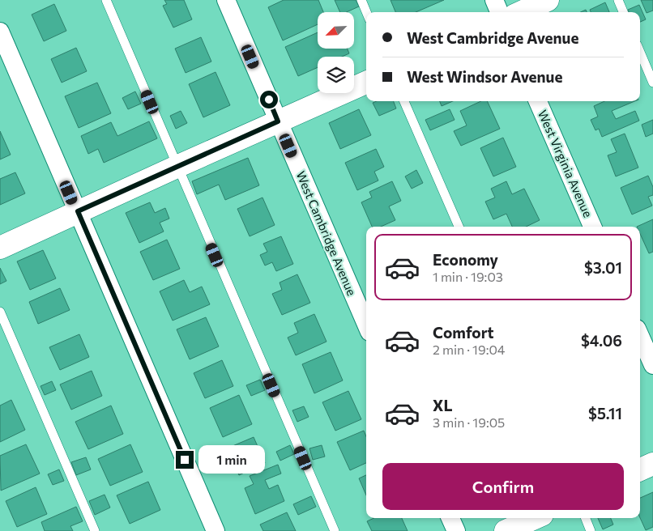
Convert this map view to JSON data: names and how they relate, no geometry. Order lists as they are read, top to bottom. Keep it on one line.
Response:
{"streets":{"street":["West Virginia Avenue","West Cambridge Avenue"]},"north":"bottom left","page":{"banner":["West Cambridge Avenue","West Windsor Avenue"],"list":[{"name":"Economy","note":"1 min · 19:03","value":"$3.01"},{"name":"Comfort","note":"2 min · 19:04","value":"$4.06"},{"name":"XL","note":"3 min · 19:05","value":"$5.11"}],"bubble":"1 min","buttons":"Confirm"}}
